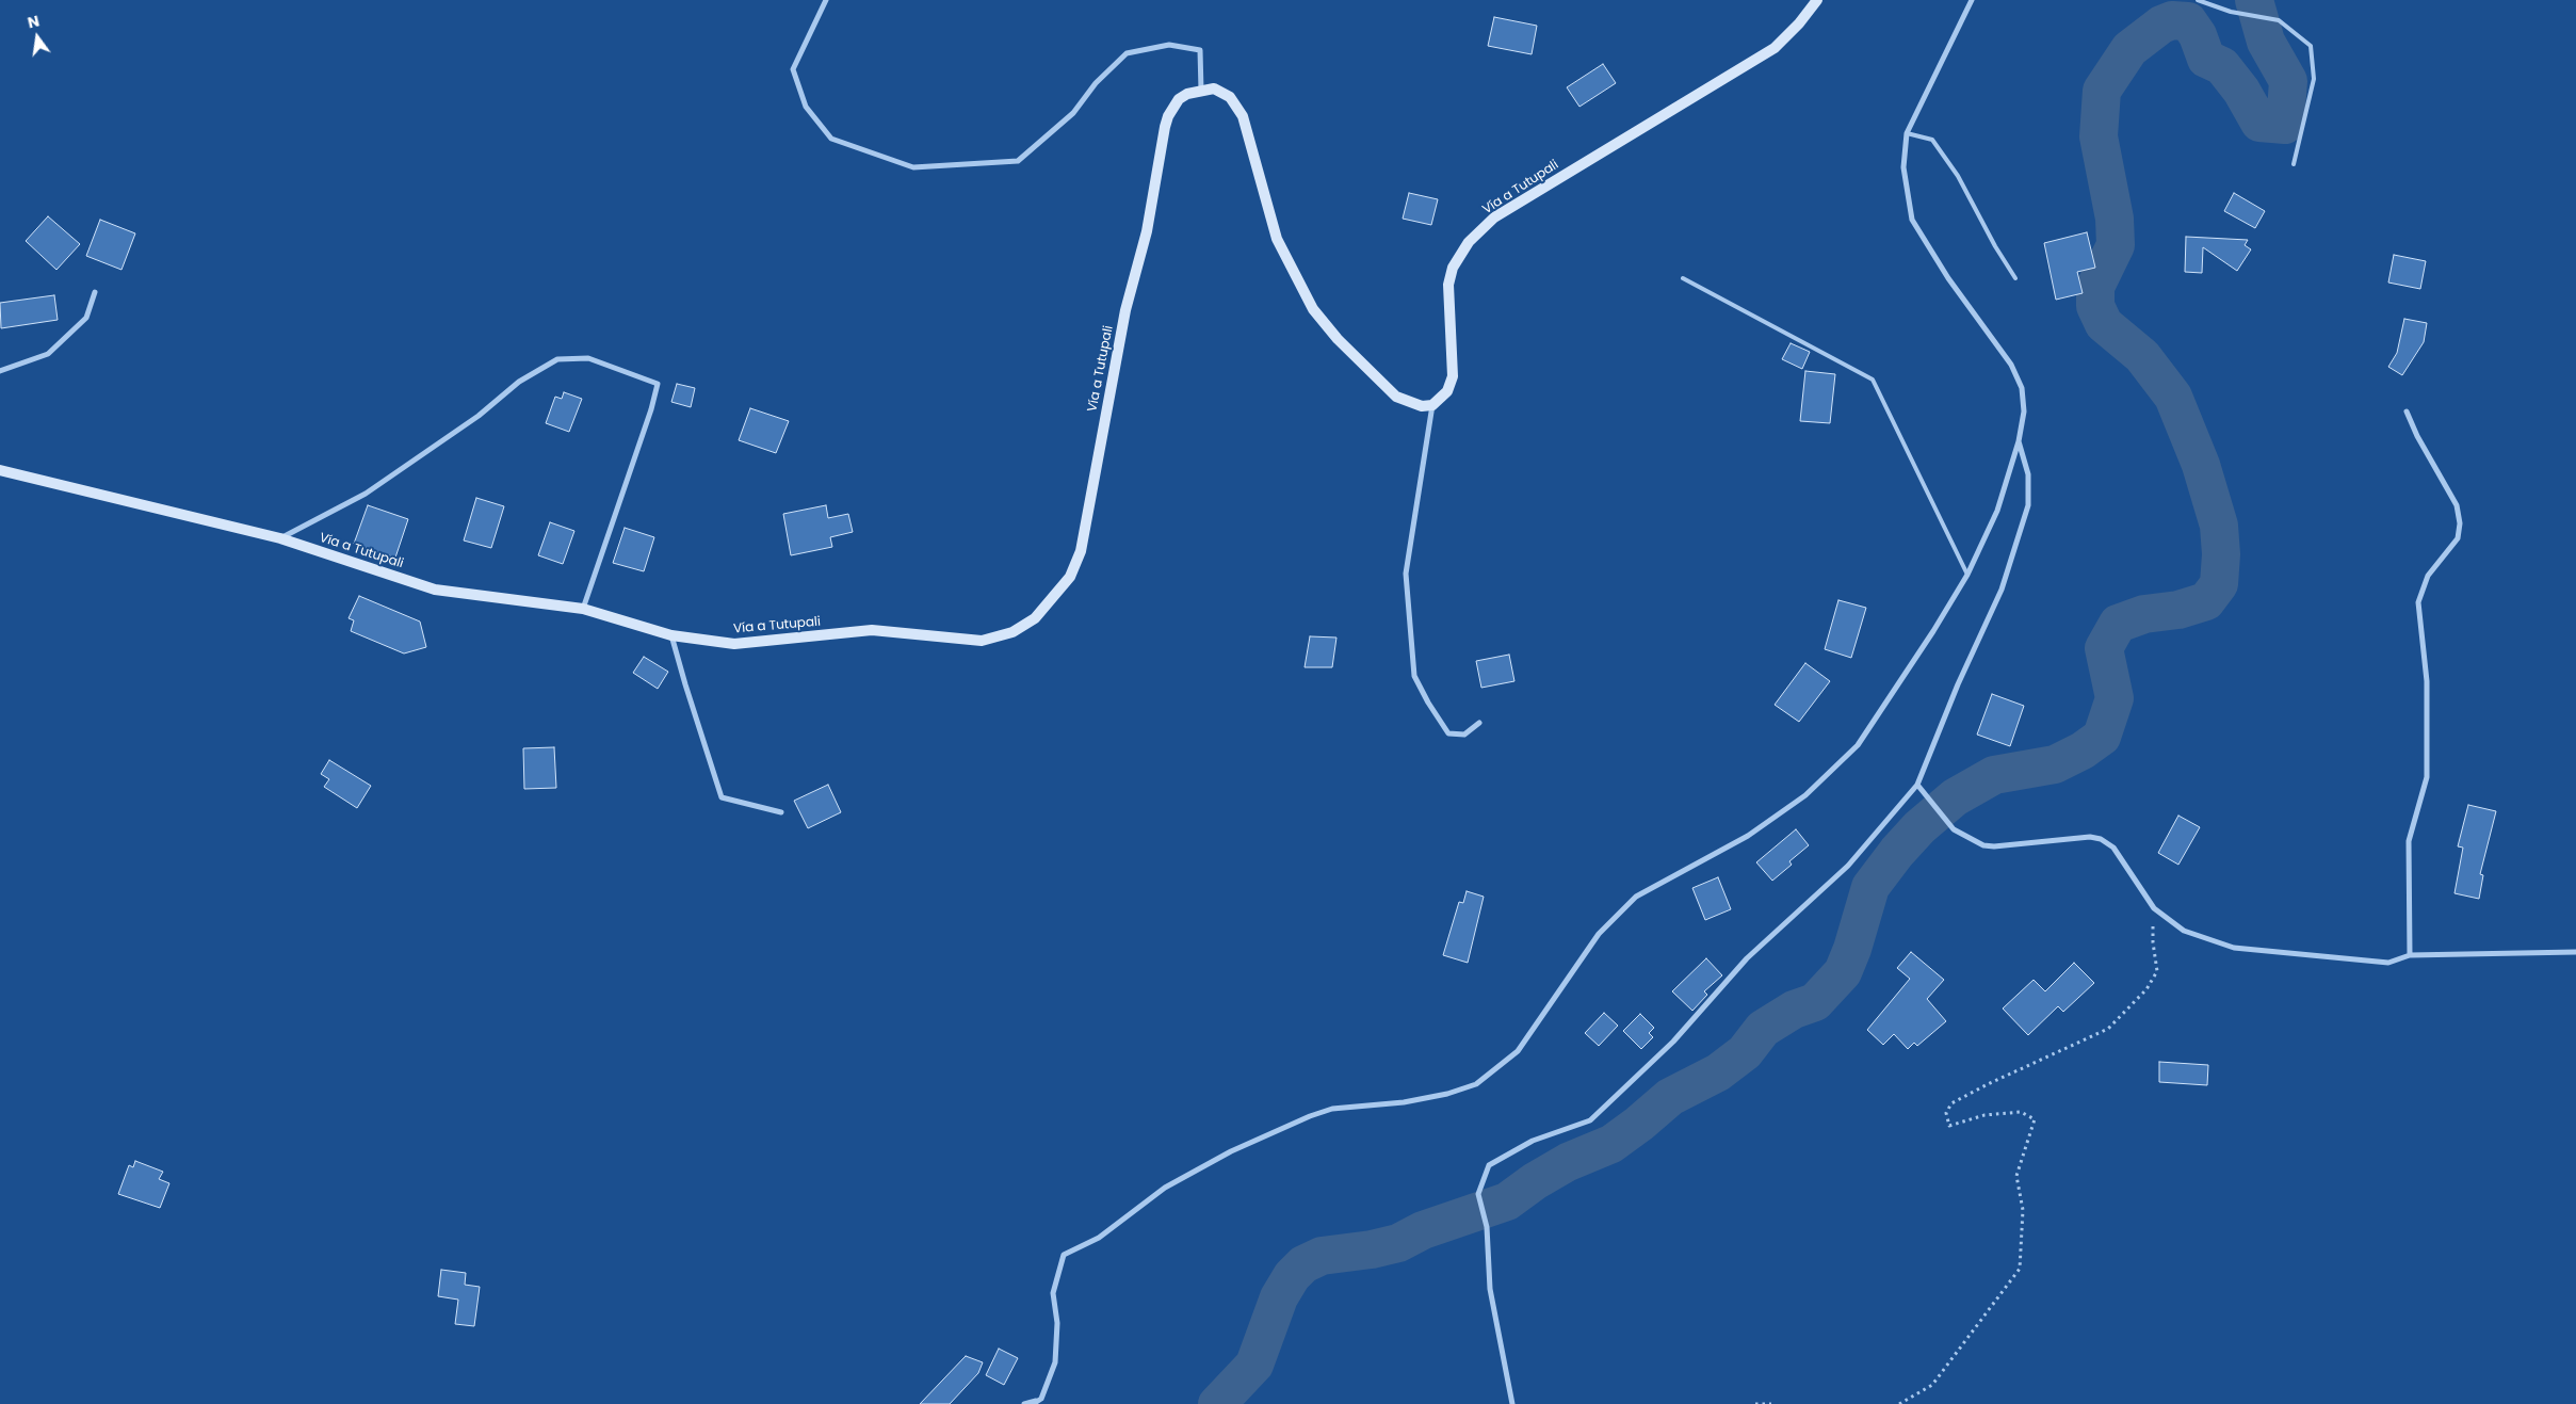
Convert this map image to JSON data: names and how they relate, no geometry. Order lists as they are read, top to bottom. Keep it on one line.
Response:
{"streets":{"street":["Vía a Tutupali"]},"north":"top"}
